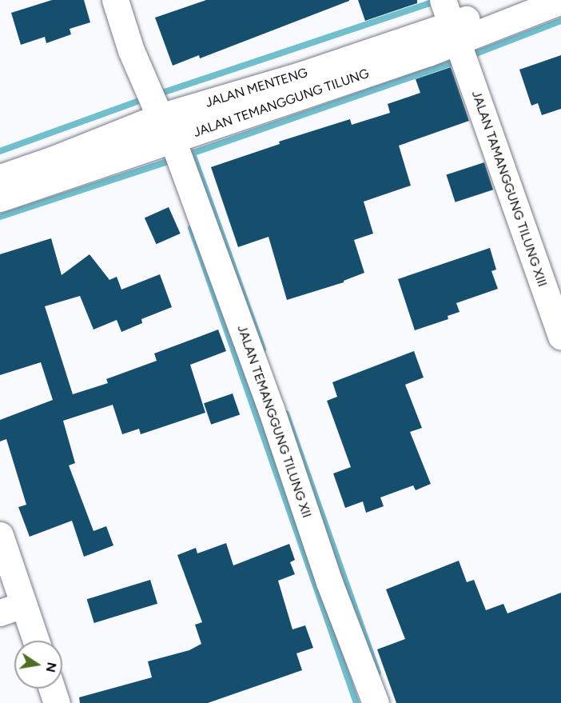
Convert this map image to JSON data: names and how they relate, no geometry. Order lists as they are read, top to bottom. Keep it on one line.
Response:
{"streets":{"street":["JALAN MENTENG","JALAN TEMANGGUNG TILUNG","JALAN TAMANGGUNG TILUNG XIII","JALAN TEMANGGUNG TILUNG XII"]},"crossings":[["JALAN MENTENG","JALAN TEMANGGUNG TILUNG"],["JALAN MENTENG","JALAN TAMANGGUNG TILUNG XIII"],["JALAN TEMANGGUNG TILUNG","JALAN TAMANGGUNG TILUNG XIII"],["JALAN TEMANGGUNG TILUNG","JALAN TEMANGGUNG TILUNG XII"]],"north":"right"}
